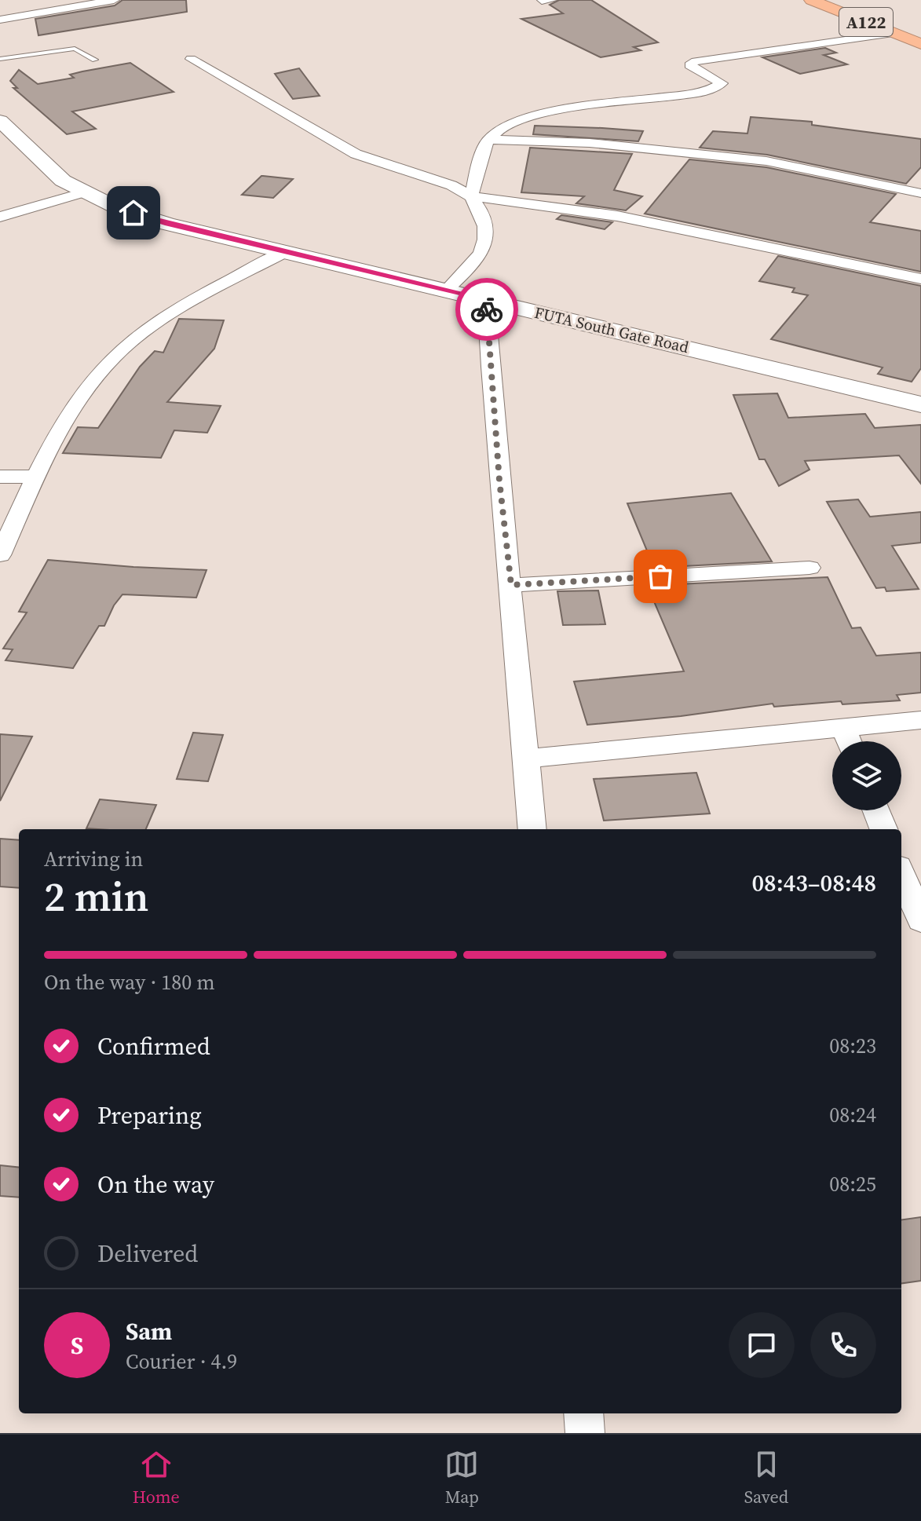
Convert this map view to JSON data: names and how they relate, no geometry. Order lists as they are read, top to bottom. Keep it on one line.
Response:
{"streets":{"highway":["A122"],"main road":["FUTA South Gate Road"]},"page":{"heading":["2 min","Arriving in","08:43–08:48"],"panel":["Sam","Courier · 4.9"],"bar":"On the way · 180 m","list":[["Confirmed","08:23"],["Preparing","08:24"],["On the way","08:25"],"Delivered"],"round":"S","tabs":["Home","Map","Saved"]}}
